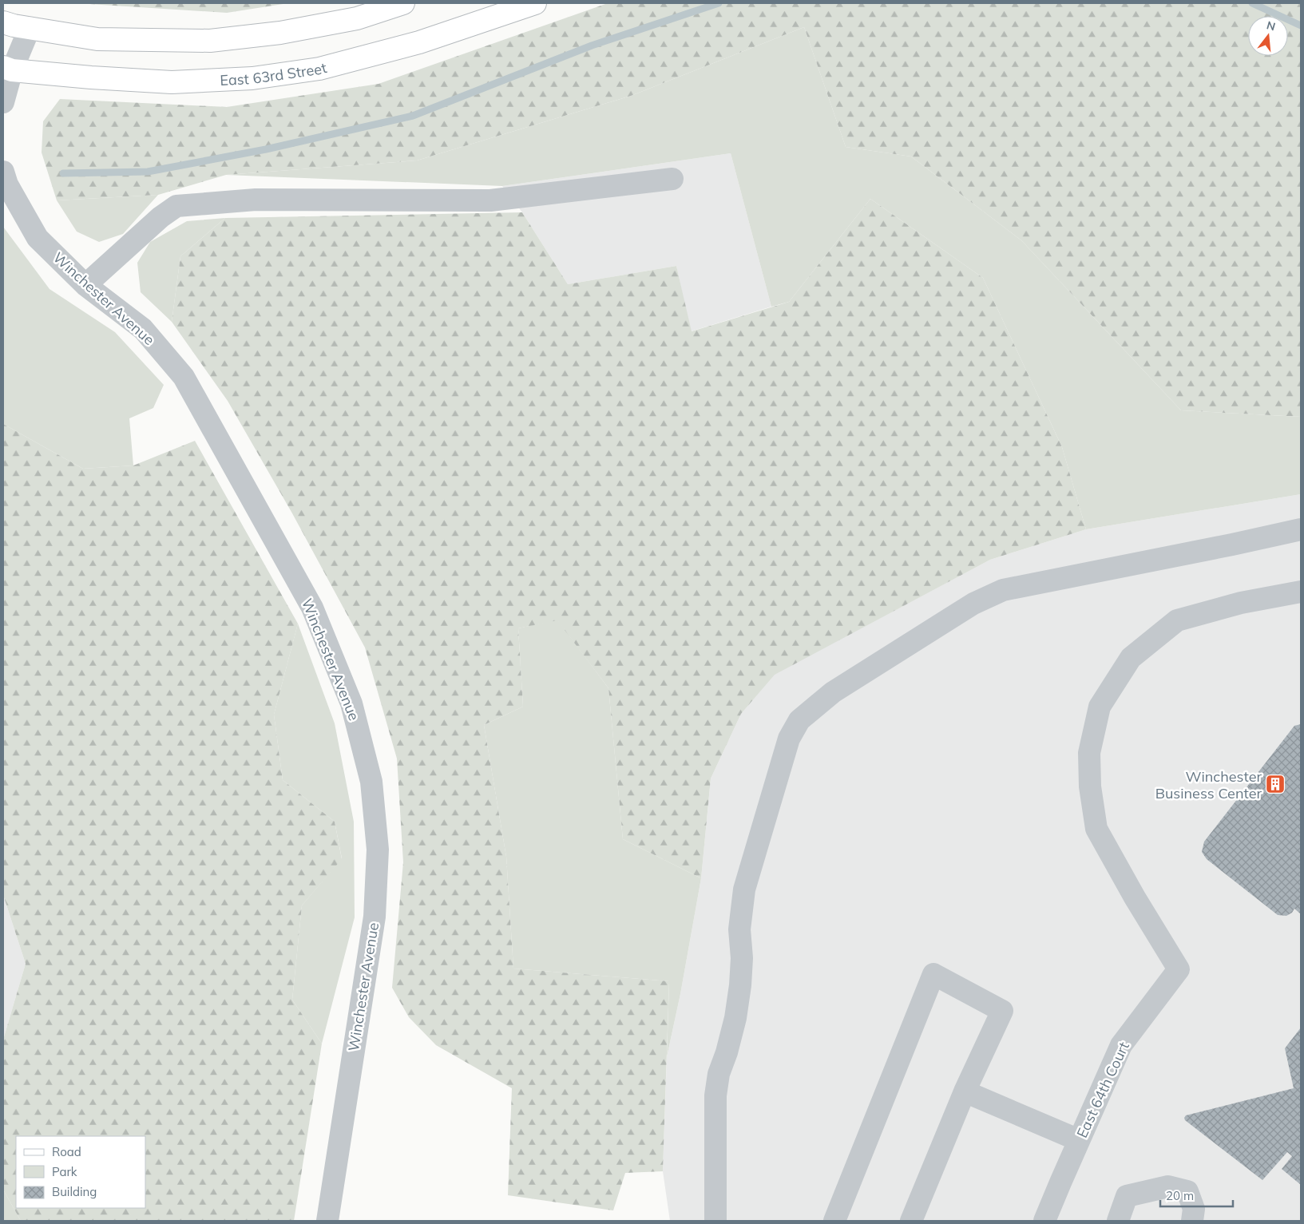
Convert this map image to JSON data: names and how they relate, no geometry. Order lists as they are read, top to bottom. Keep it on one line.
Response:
{"streets":{"main road":["East 63rd Street"],"street":["Winchester Avenue","East 64th Court"]},"places":{"building":["Winchester Business Center"]},"legend":["Road","Park","Building"],"scale_bar":"20 m","north":"top"}
